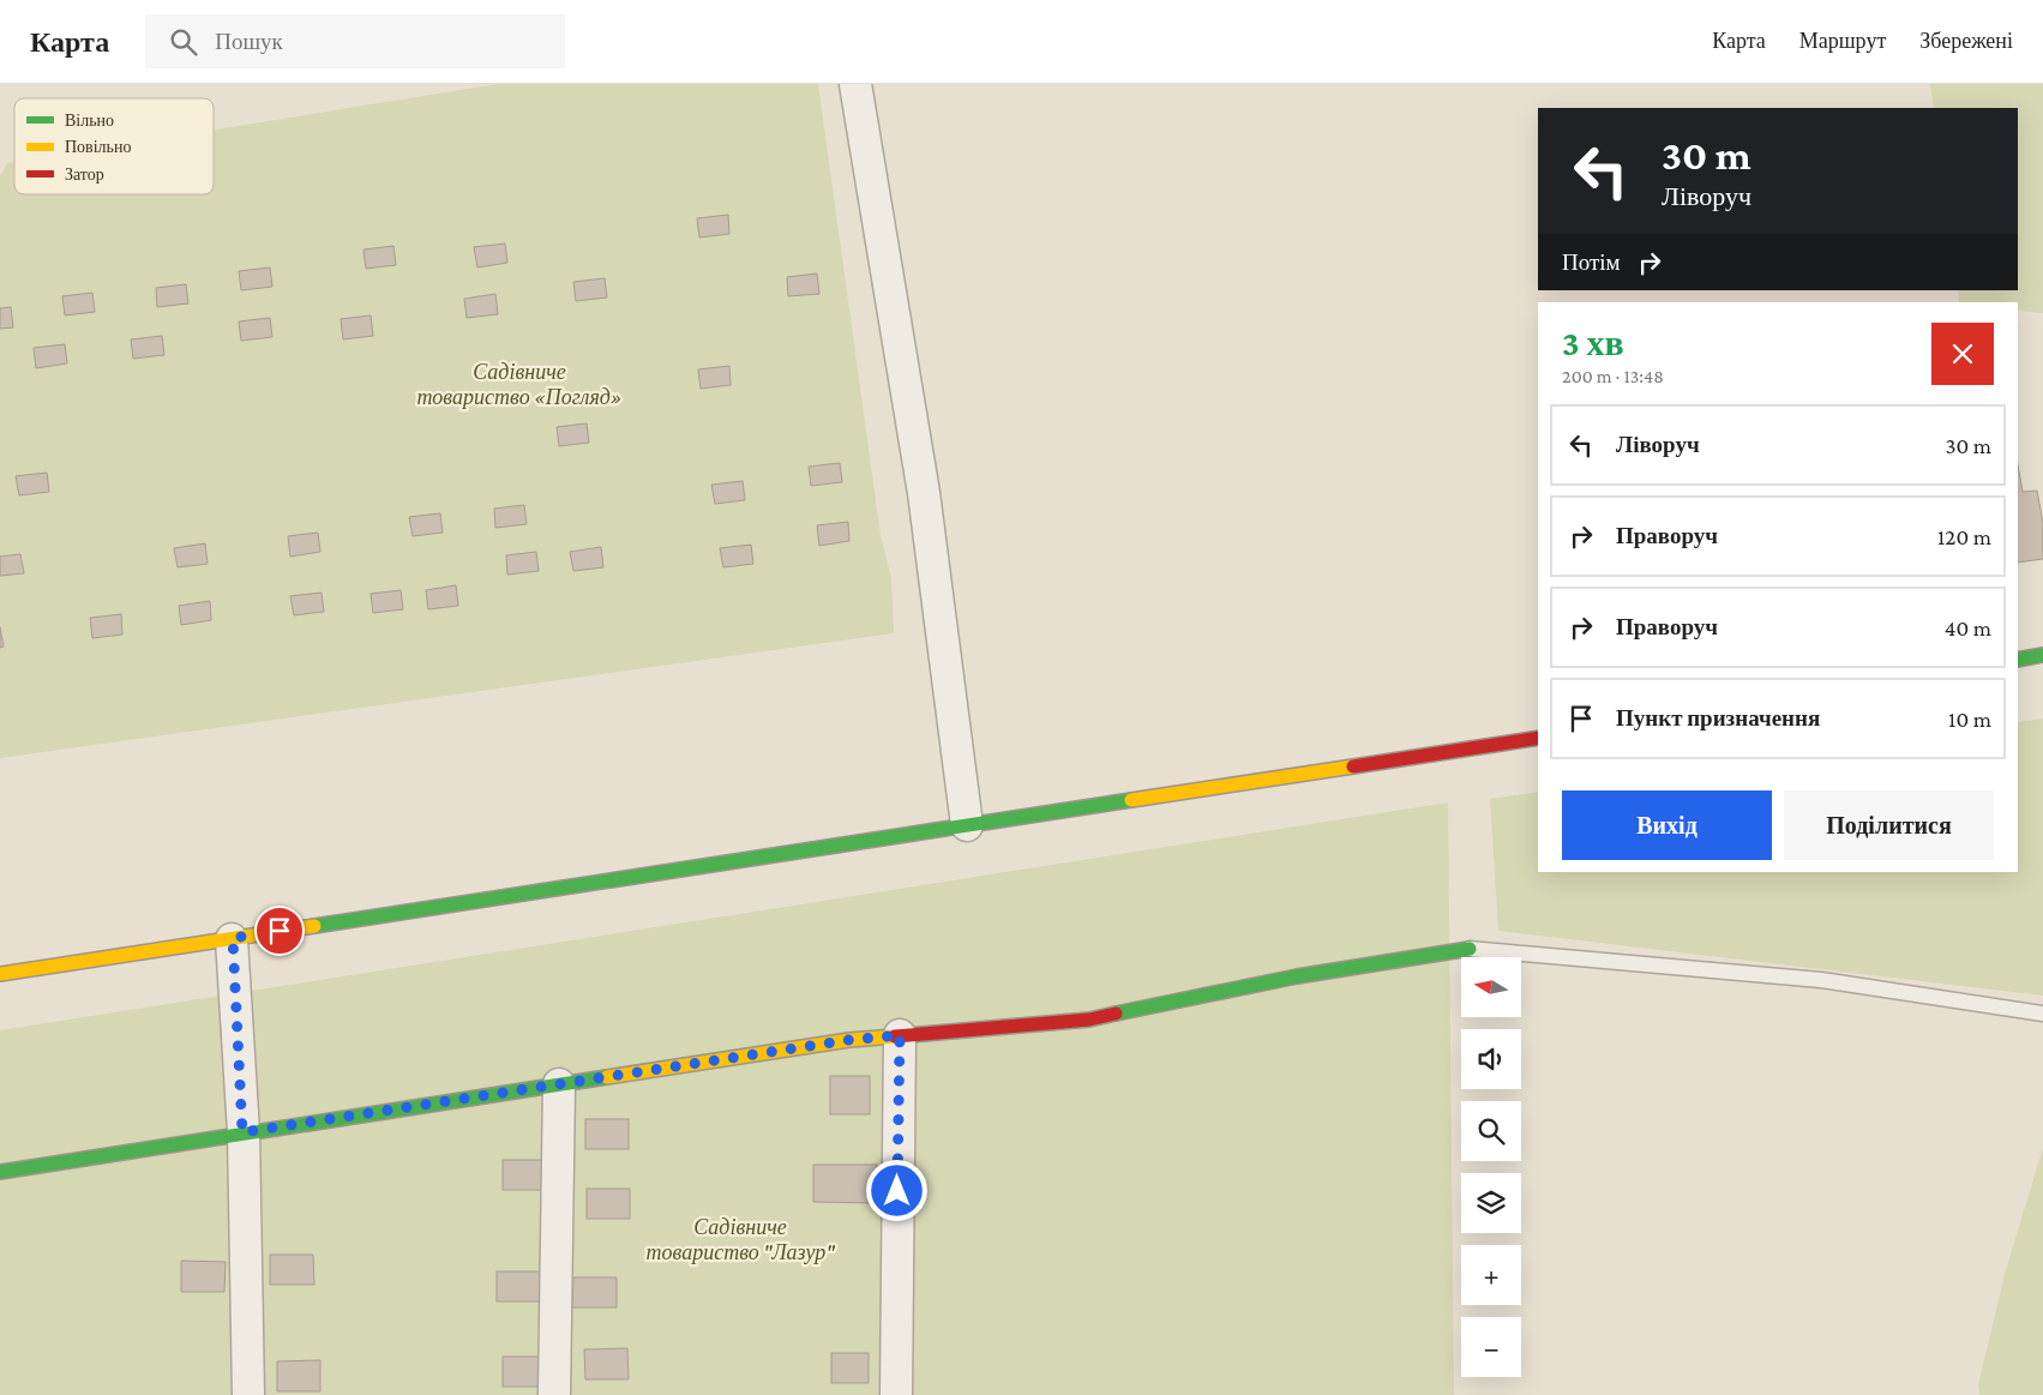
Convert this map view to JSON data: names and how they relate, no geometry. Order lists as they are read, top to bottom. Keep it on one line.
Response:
{"parks":["Садівниче товариство «Погляд»","Садівниче товариство \"Лазур\""],"legend":["Вільно","Повільно","Затор"],"north":"left","page":{"header":"Карта","search":"Пошук","nav":["Карта","Маршрут","Збережені"],"turn":["30 m","Ліворуч"],"then":"Потім","heading":["3 хв","200 m · 13:48"],"list":[{"name":"Ліворуч","value":"30 m"},{"name":"Праворуч","value":"120 m"},{"name":"Праворуч","value":"40 m"},{"name":"Пункт призначення","value":"10 m"}],"buttons":["Вихід","Поділитися"],"map_buttons":["+","−"]}}
